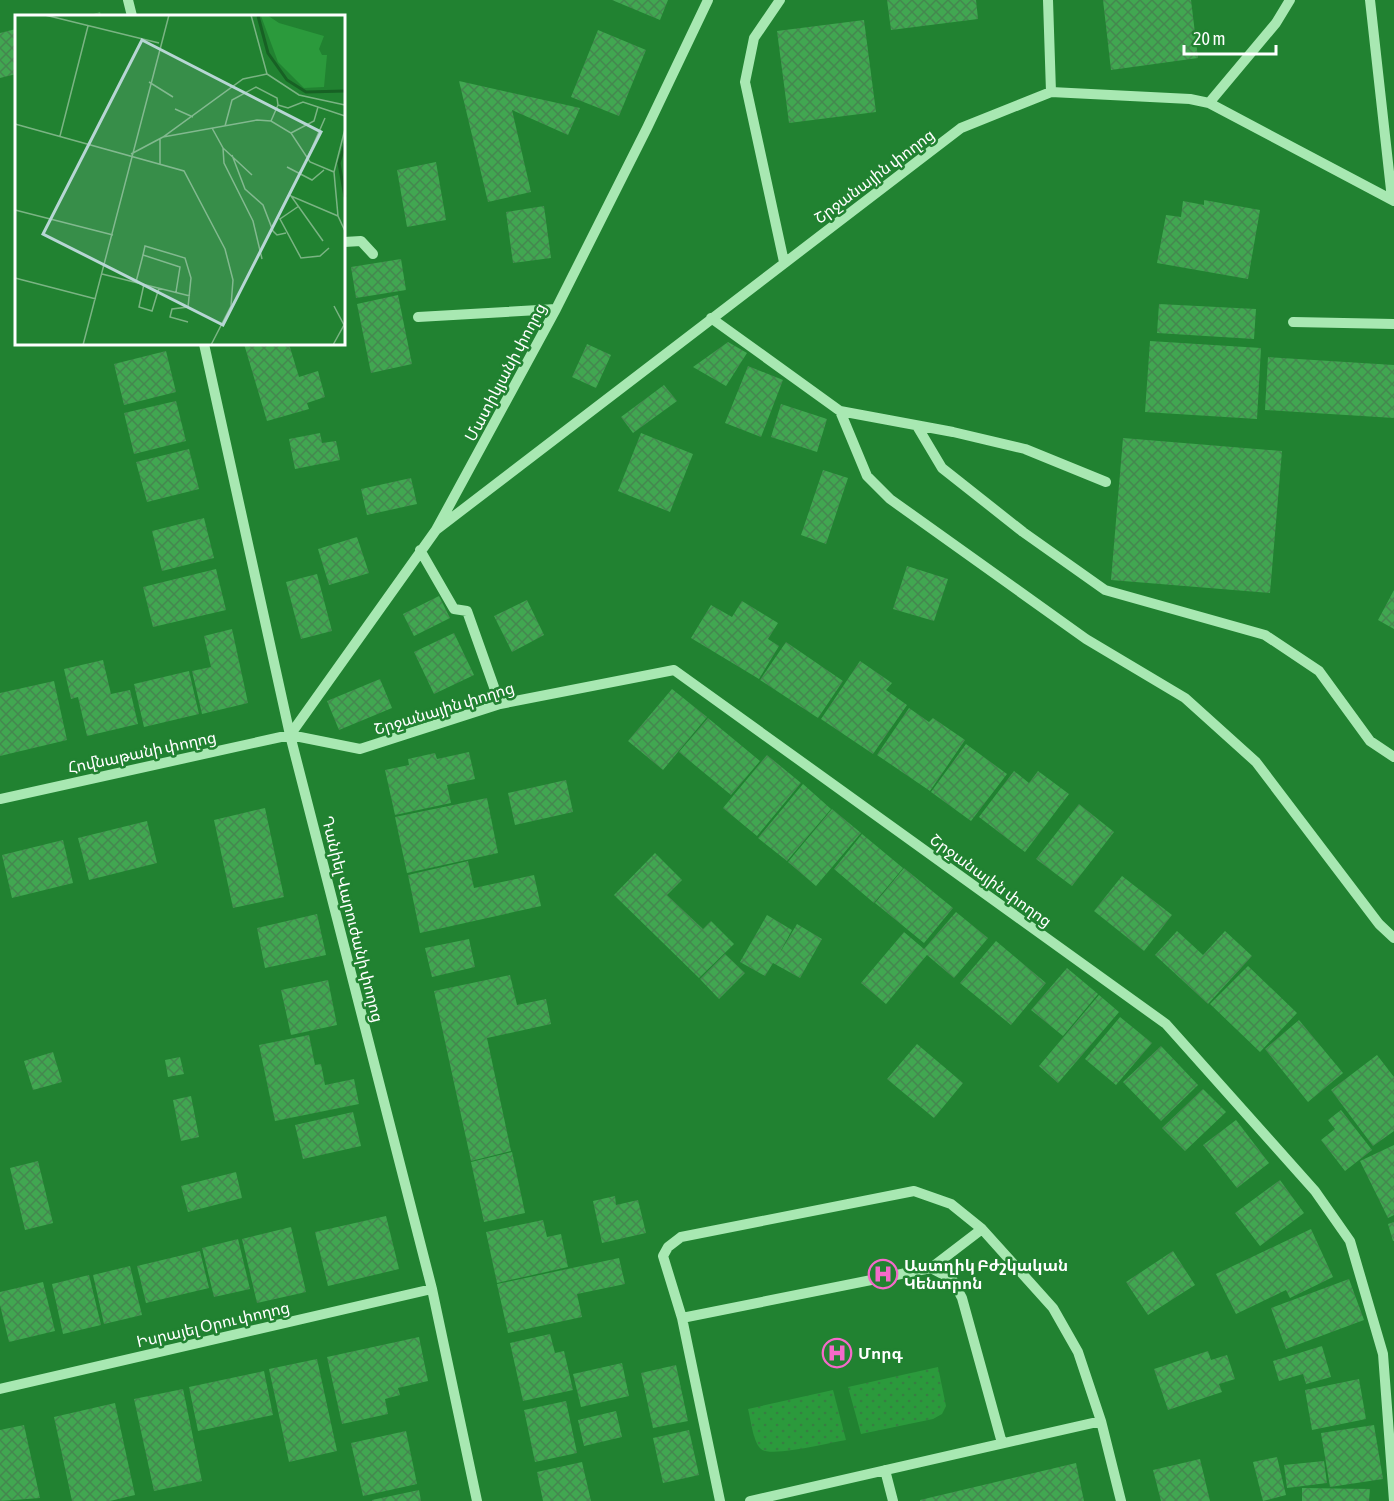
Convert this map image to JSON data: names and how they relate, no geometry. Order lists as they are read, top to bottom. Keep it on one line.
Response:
{"streets":{"street":["Շրջանային փողոց","Մատիկյանի փողոց","Հովնաթանի փողոց","Դանիել Վարուժանի փողոց","Իսրայել Օրու փողոց"]},"crossings":[["Շրջանային փողոց","Մատիկյանի փողոց"],["Շրջանային փողոց","Հովնաթանի փողոց"],["Շրջանային փողոց","Դանիել Վարուժանի փողոց"],["Մատիկյանի փողոց","Հովնաթանի փողոց"],["Մատիկյանի փողոց","Դանիել Վարուժանի փողոց"],["Հովնաթանի փողոց","Դանիել Վարուժանի փողոց"],["Դանիել Վարուժանի փողոց","Իսրայել Օրու փողոց"]],"places":{"hospital":["Աստղիկ Բժշկական Կենտրոն","Մորգ"]},"scale_bar":"20 m"}
